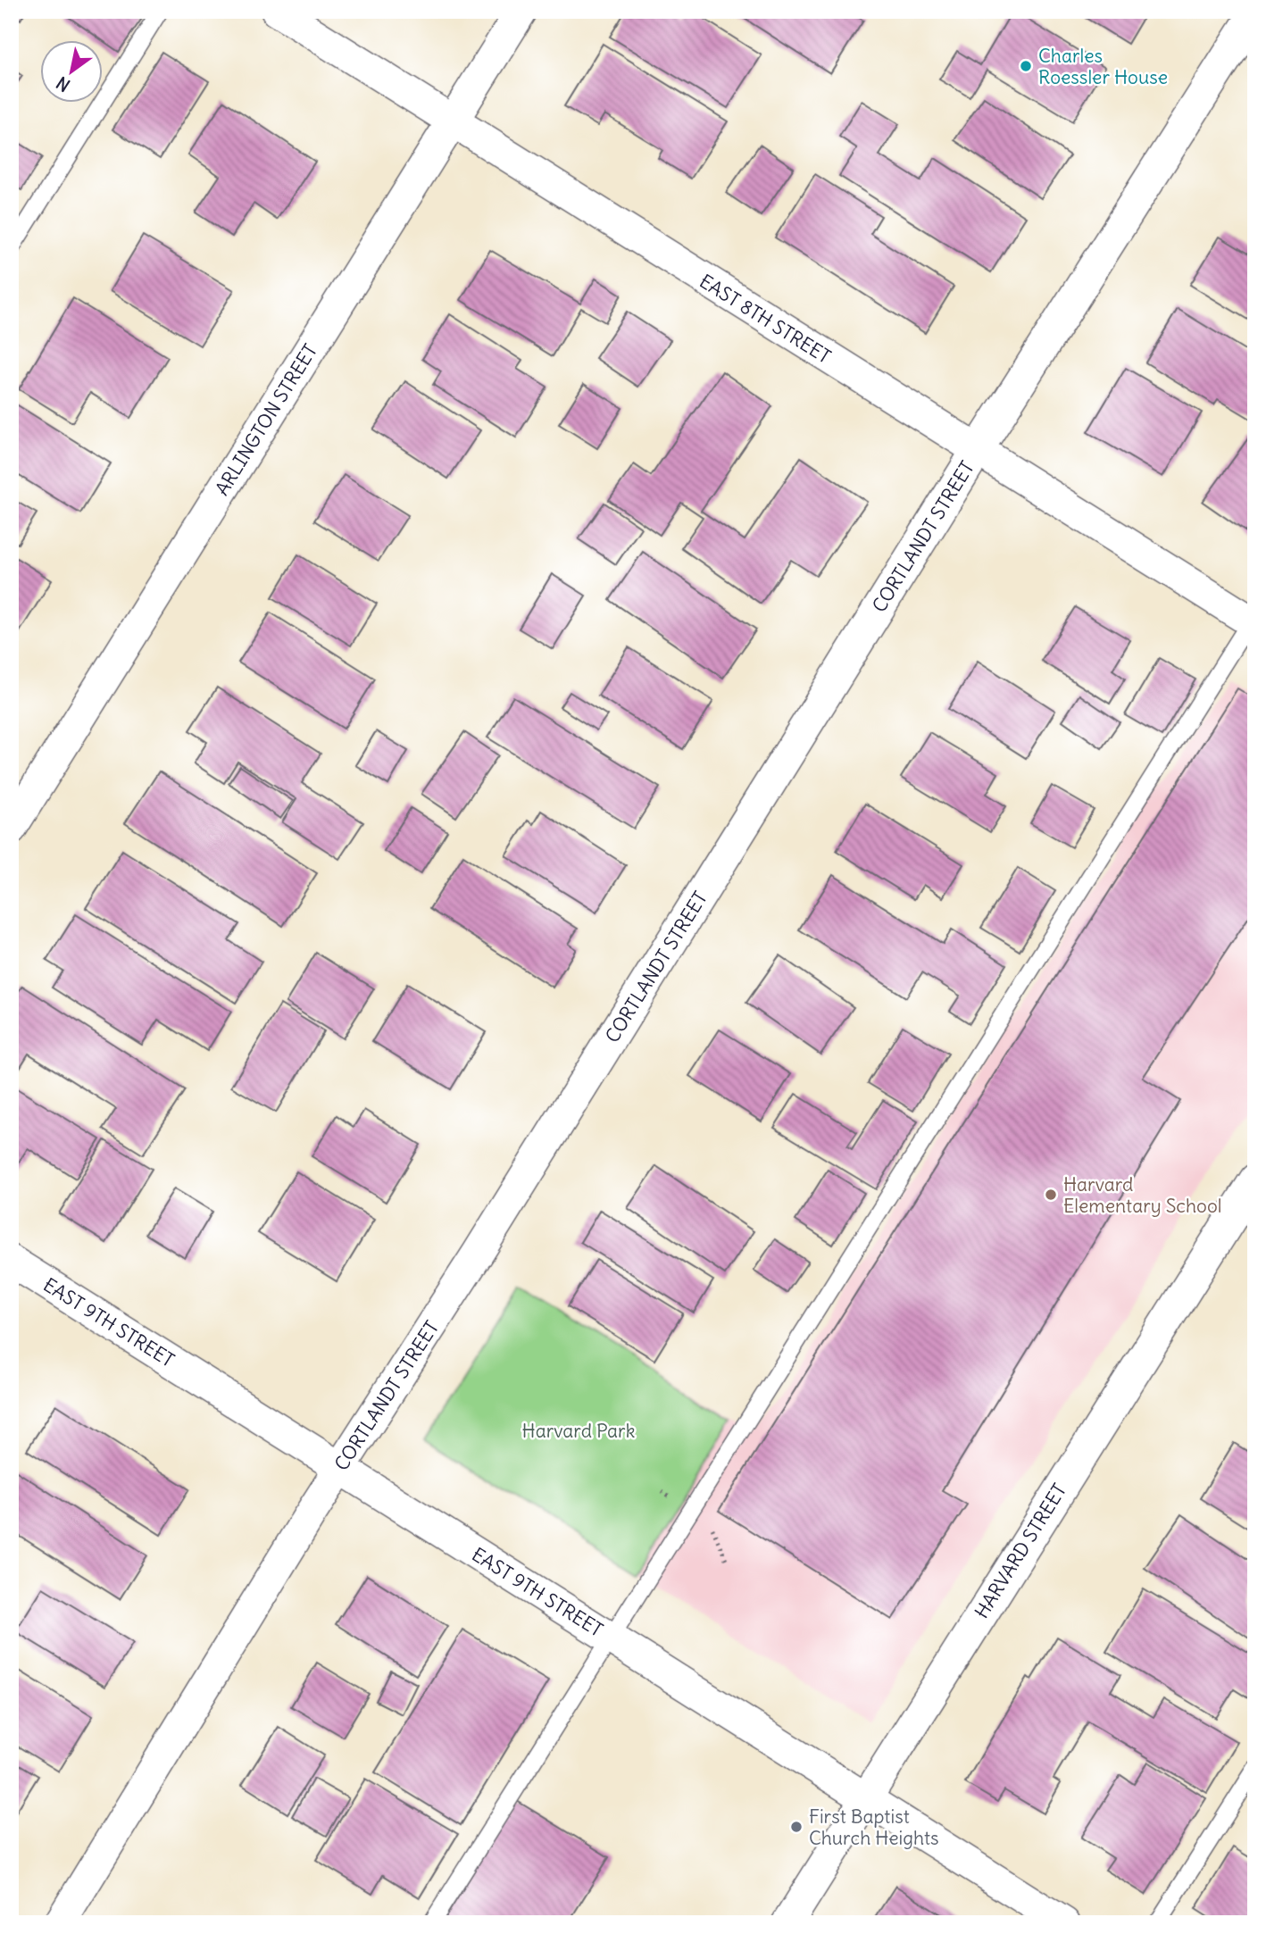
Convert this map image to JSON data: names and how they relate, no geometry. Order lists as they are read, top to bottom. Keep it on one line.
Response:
{"streets":{"street":["EAST 8TH STREET","ARLINGTON STREET","CORTLANDT STREET","EAST 9TH STREET","HARVARD STREET"]},"crossings":[["EAST 8TH STREET","ARLINGTON STREET"],["EAST 8TH STREET","CORTLANDT STREET"],["CORTLANDT STREET","EAST 9TH STREET"],["EAST 9TH STREET","HARVARD STREET"]],"parks":["Harvard Park"],"places":["Charles Roessler House","Harvard Elementary School","First Baptist Church Heights"],"north":"bottom left"}
